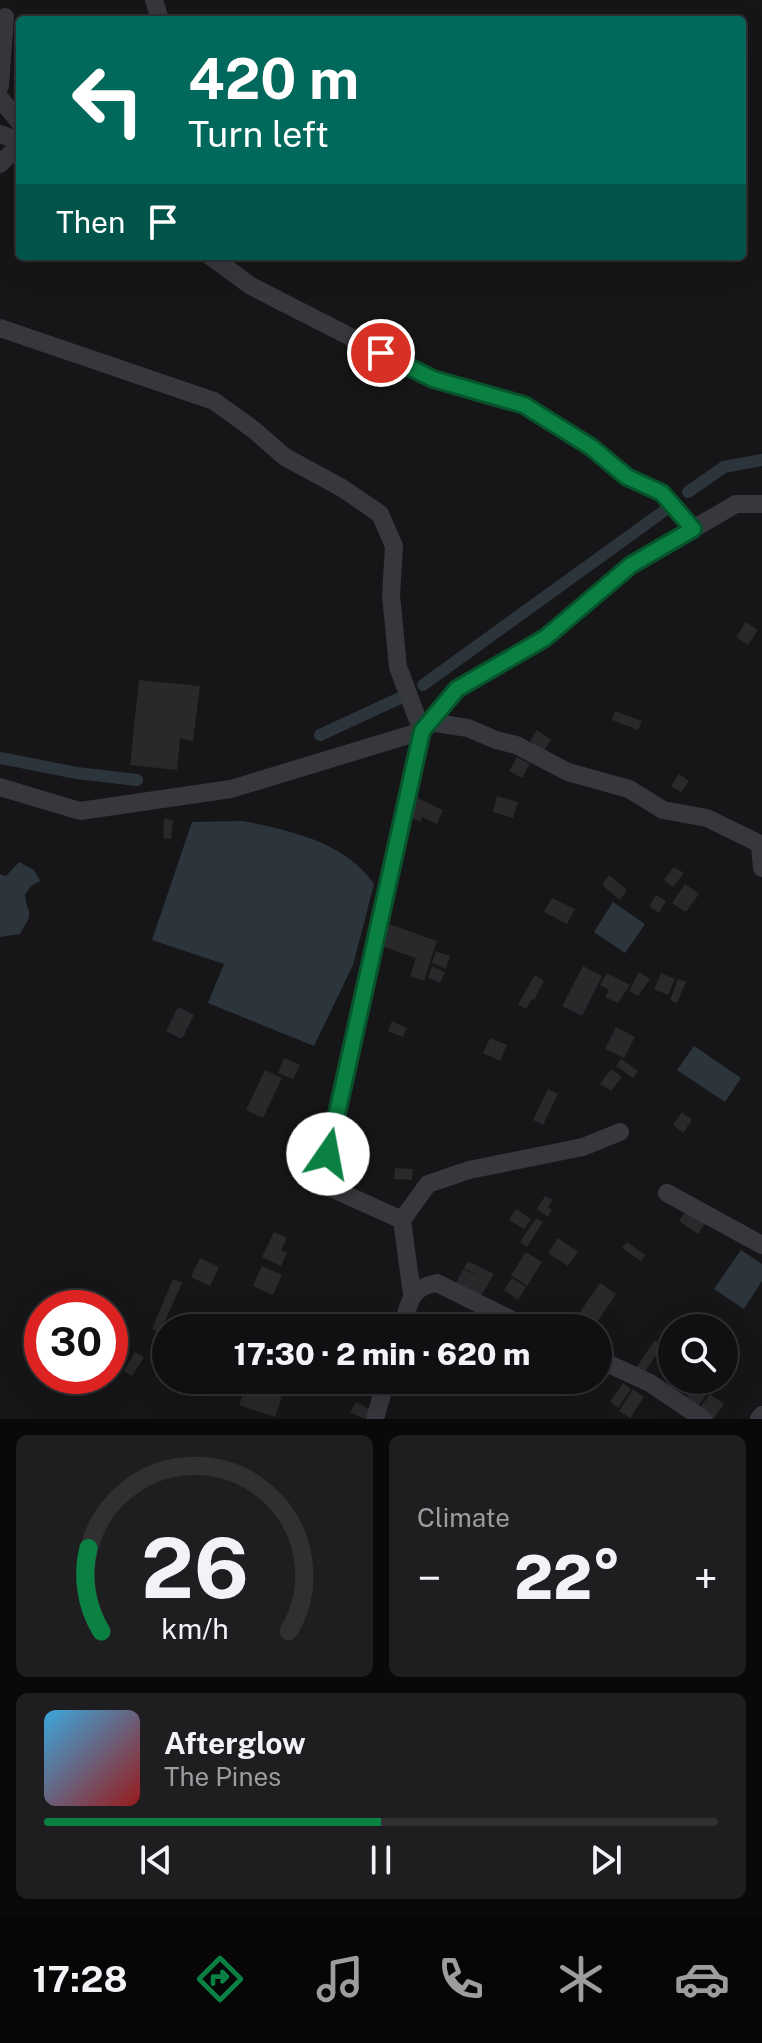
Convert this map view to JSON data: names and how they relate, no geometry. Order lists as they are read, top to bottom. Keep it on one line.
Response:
{"page":{"turn":["420 m","Turn left"],"then":"Then","limit":"30","trip":"17:30 · 2 min · 620 m","tile":"Climate","heat":["−","22°","+"],"song":["Afterglow","The Pines"],"tabs":"17:28","gauge":["26","km/h"]}}
